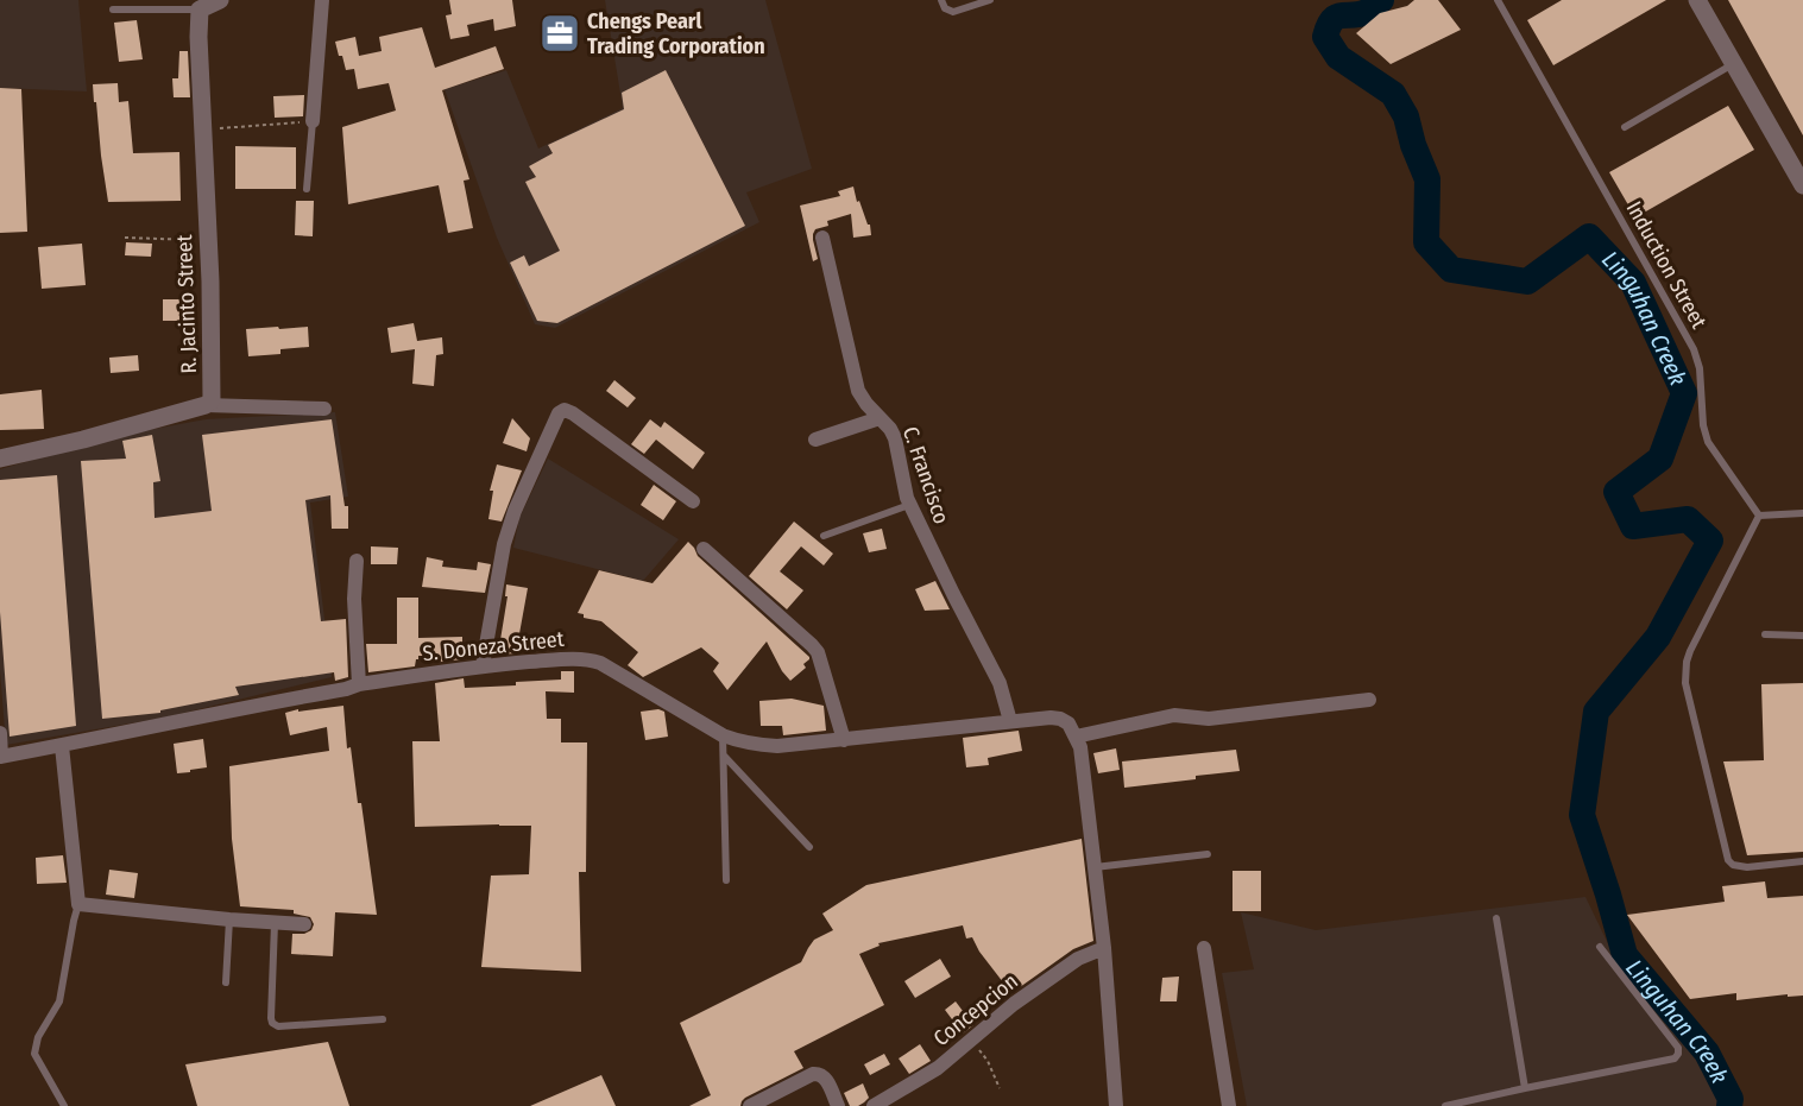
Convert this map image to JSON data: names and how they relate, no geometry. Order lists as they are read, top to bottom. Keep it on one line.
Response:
{"streets":{"street":["R. Jacinto Street","C. Francisco","S. Doneza Street","Concepcion"],"lane":["Induction Street"]},"crossings":[["C. Francisco","S. Doneza Street"]],"water":["Linguhan Creek"],"places":{"office":["Chengs Pearl Trading Corporation"]}}
